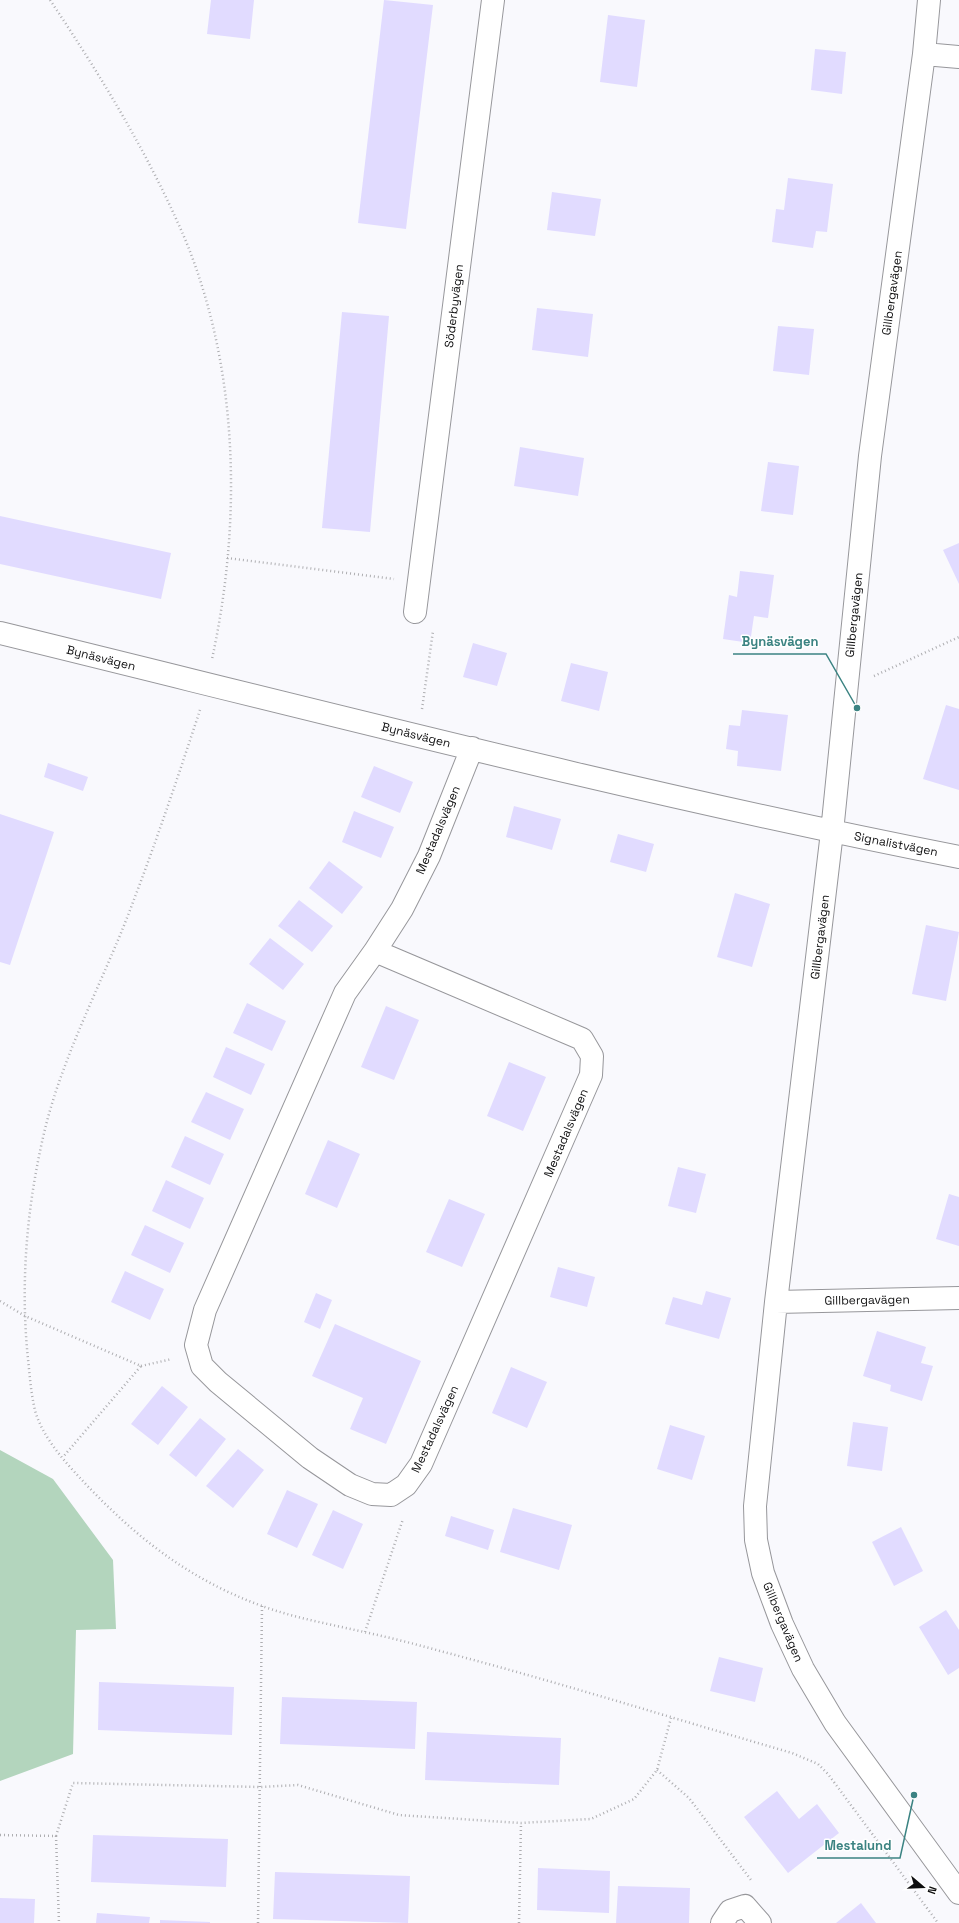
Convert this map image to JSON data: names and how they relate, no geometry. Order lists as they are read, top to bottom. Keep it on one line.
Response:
{"streets":{"street":["Gillbergavägen","Söderbyvägen","Bynäsvägen","Mestadalsvägen","Signalistvägen"]},"crossings":[["Gillbergavägen","Bynäsvägen"],["Gillbergavägen","Signalistvägen"],["Bynäsvägen","Mestadalsvägen"],["Bynäsvägen","Signalistvägen"]],"places":["Bynäsvägen","Mestalund"],"north":"right"}
